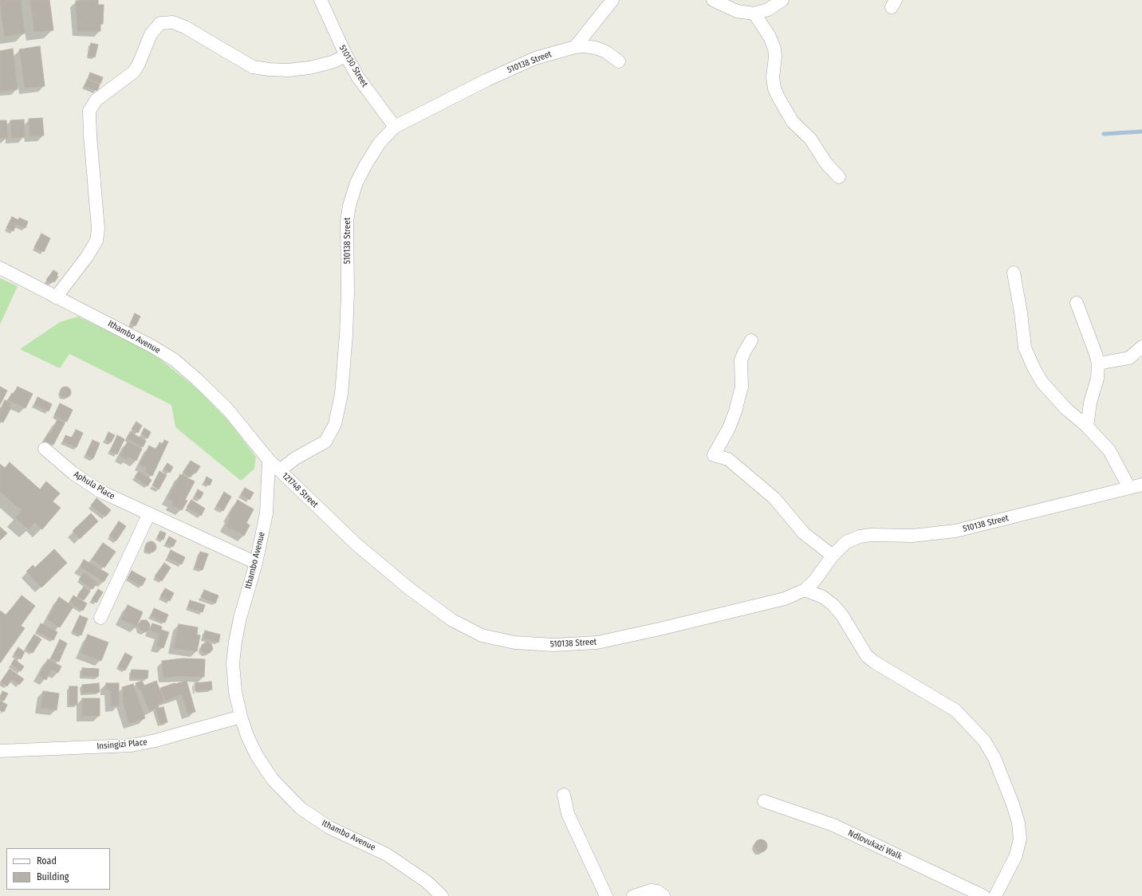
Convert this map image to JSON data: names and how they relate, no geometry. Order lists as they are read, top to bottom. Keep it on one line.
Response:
{"streets":{"street":["510138 Street","510130 Street","Ithambo Avenue","Aphula Place","121748 Street","Insingizi Place","Ndlovukazi Walk"]},"crossings":[["510138 Street","510130 Street"],["510138 Street","121748 Street"],["Ithambo Avenue","Aphula Place"],["Ithambo Avenue","121748 Street"],["Ithambo Avenue","Insingizi Place"]],"legend":["Road","Building"]}
